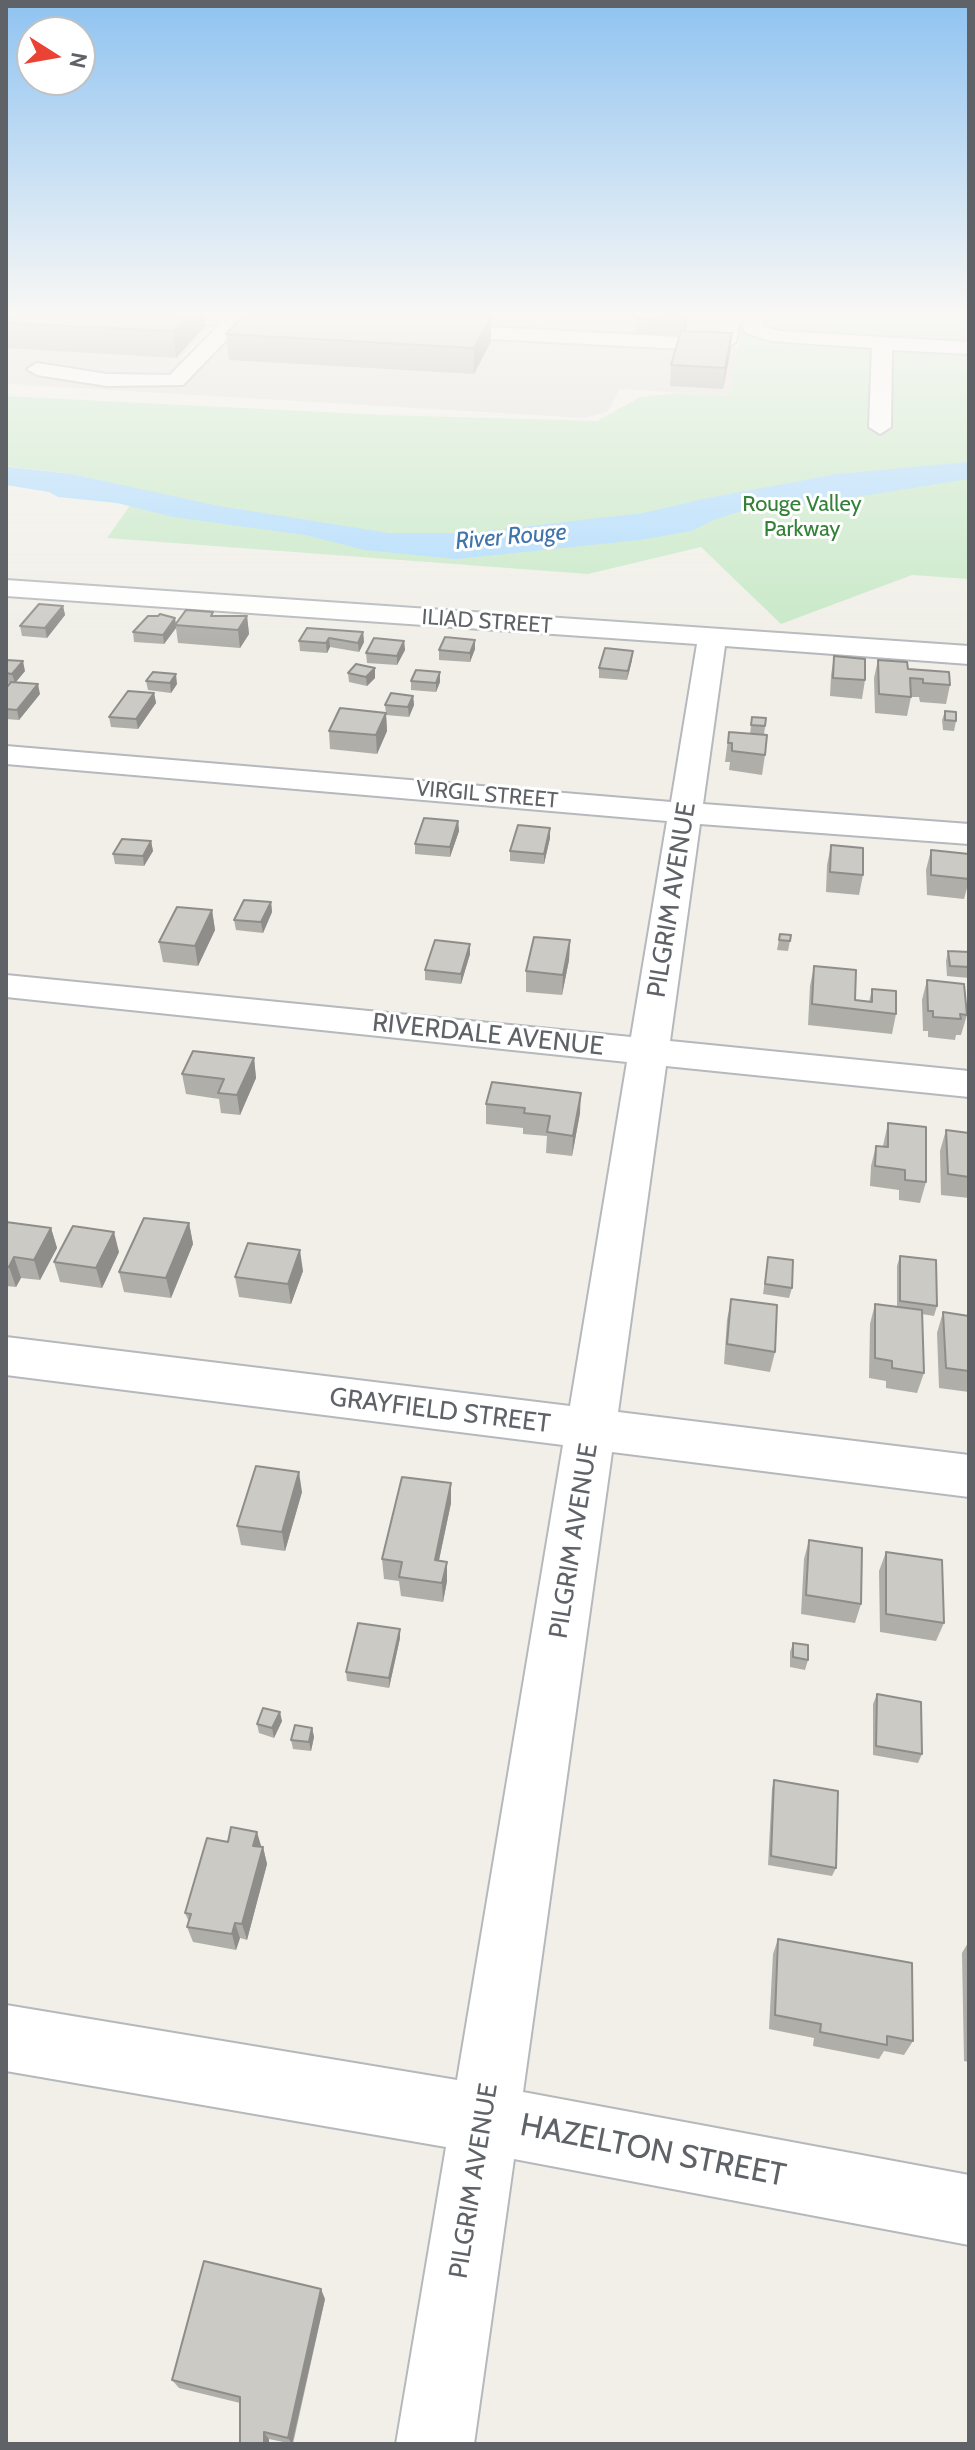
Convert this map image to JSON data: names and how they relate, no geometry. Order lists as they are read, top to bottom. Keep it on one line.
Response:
{"streets":{"street":["ILIAD STREET","VIRGIL STREET","PILGRIM AVENUE","RIVERDALE AVENUE","GRAYFIELD STREET","HAZELTON STREET"]},"crossings":[["ILIAD STREET","PILGRIM AVENUE"],["VIRGIL STREET","PILGRIM AVENUE"],["PILGRIM AVENUE","RIVERDALE AVENUE"],["PILGRIM AVENUE","GRAYFIELD STREET"],["PILGRIM AVENUE","HAZELTON STREET"]],"water":["River Rouge"],"parks":["Rouge Valley Parkway"],"north":"right"}
